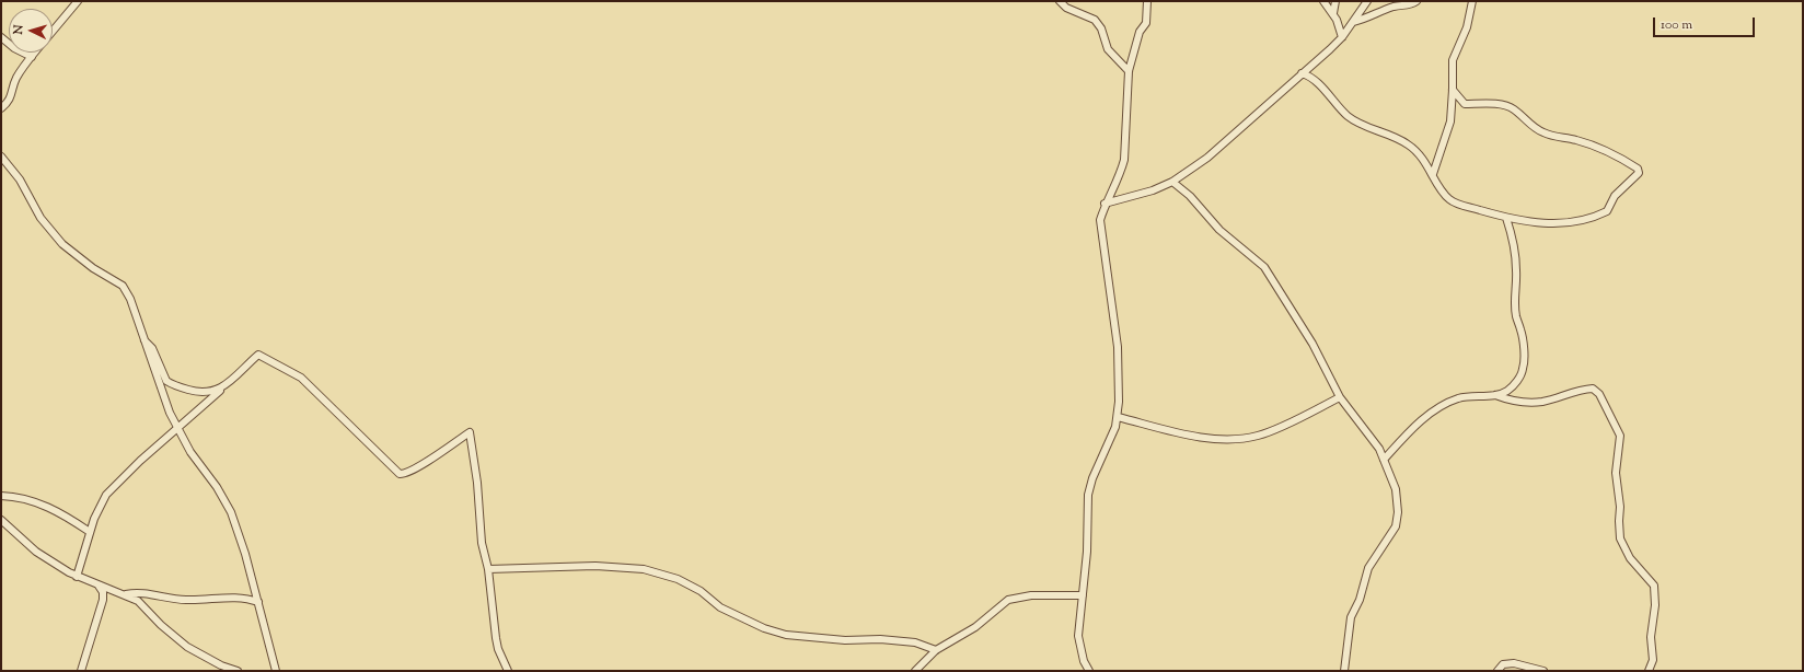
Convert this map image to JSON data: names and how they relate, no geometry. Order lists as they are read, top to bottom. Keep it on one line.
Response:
{"scale_bar":"100 m","north":"left"}
